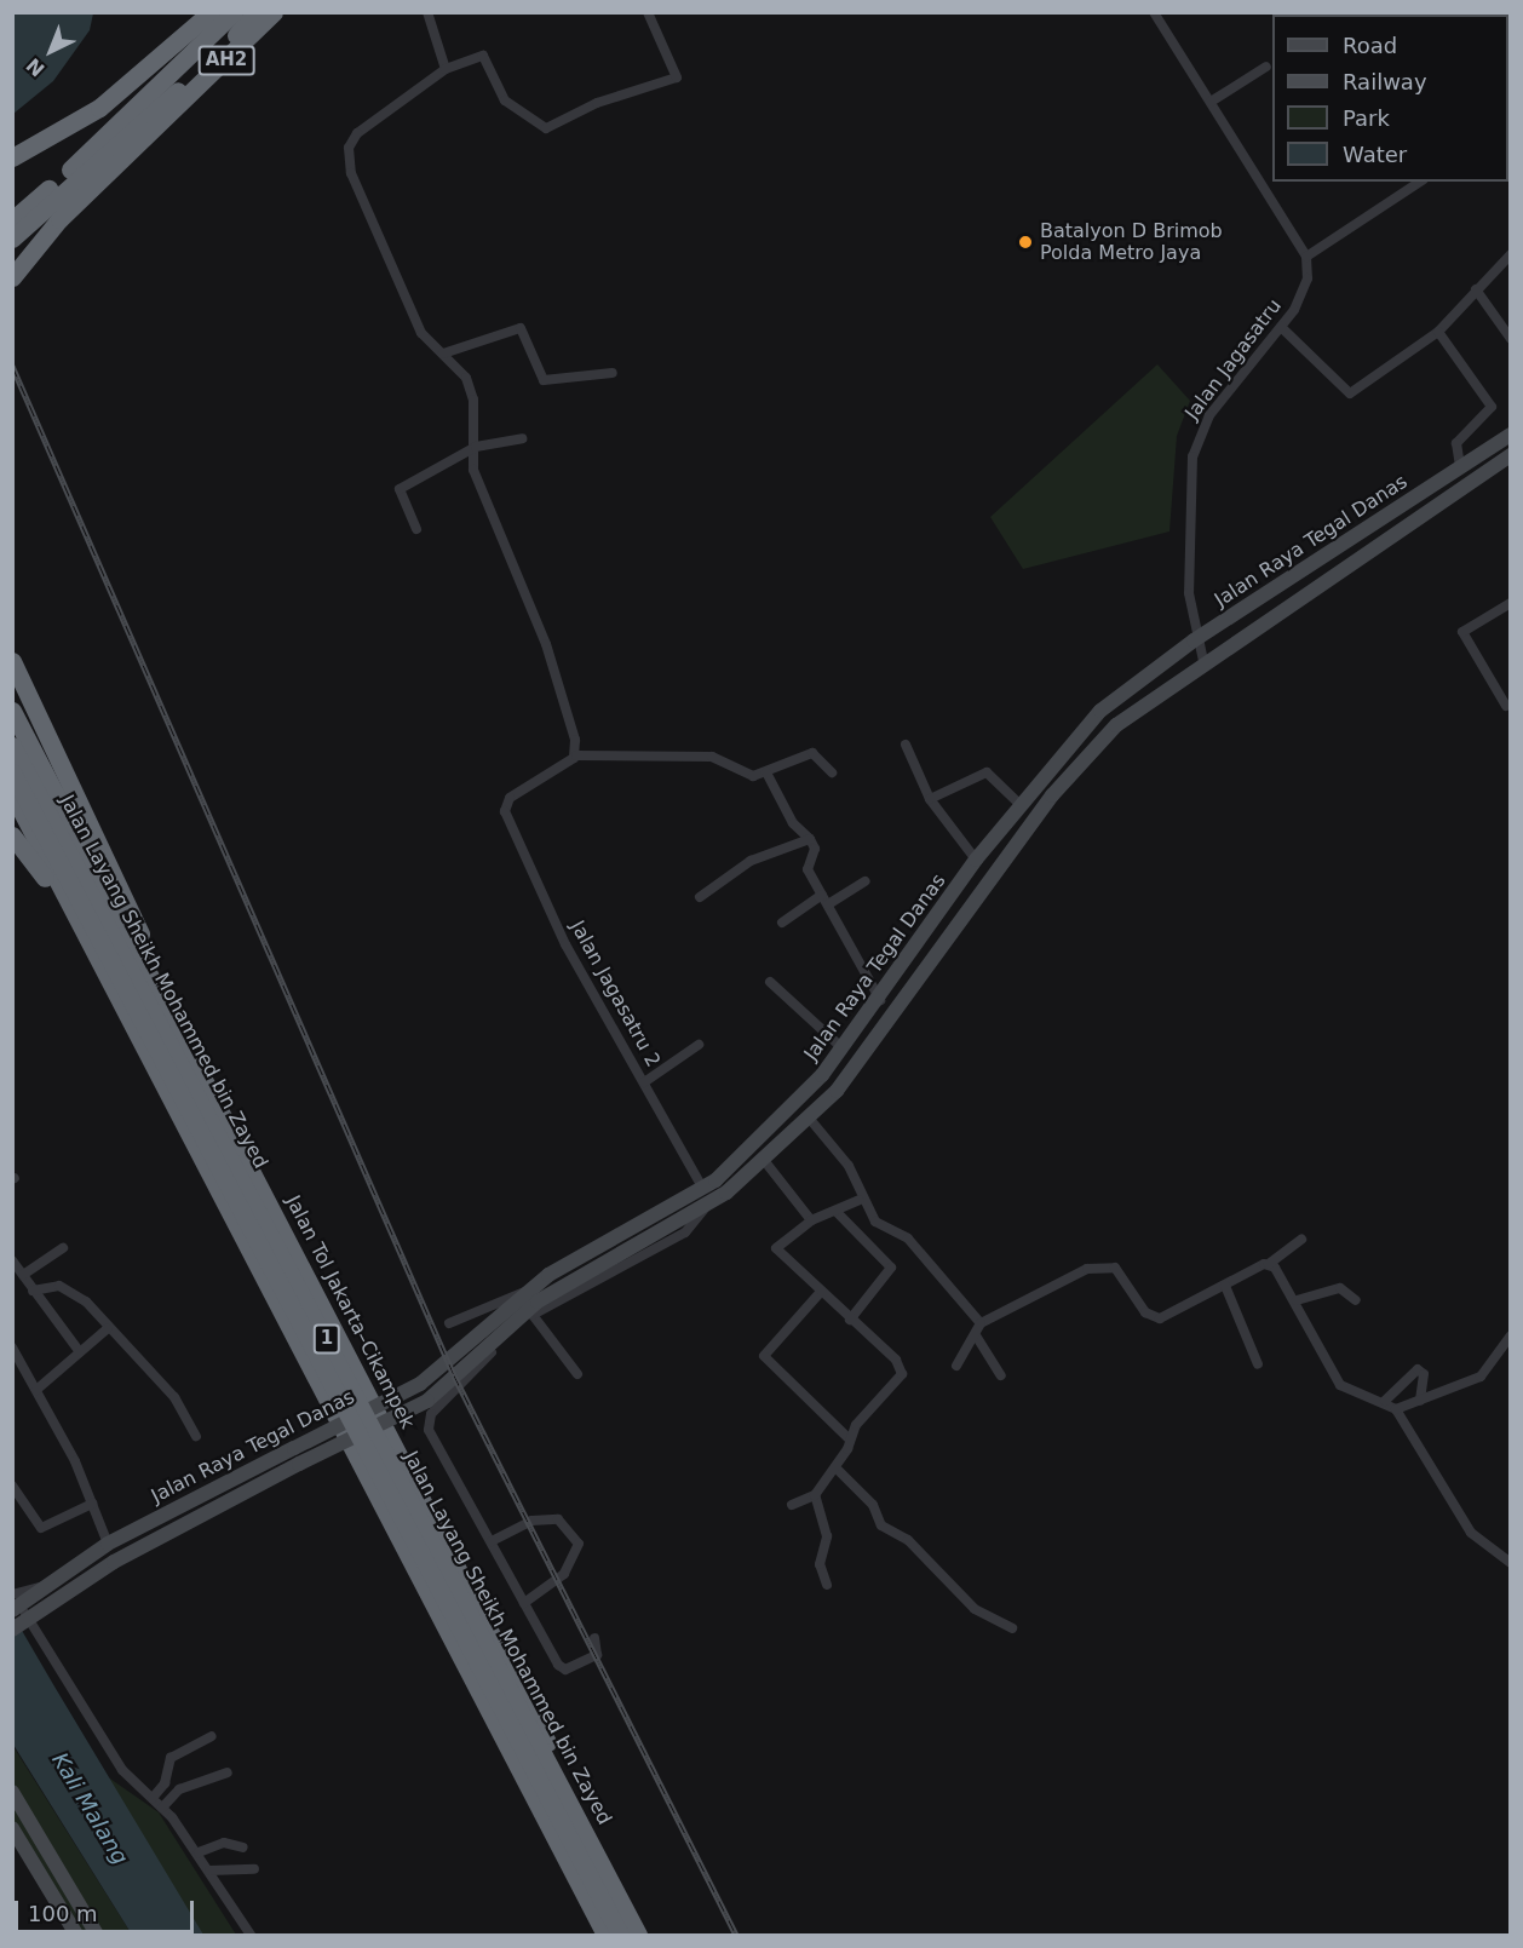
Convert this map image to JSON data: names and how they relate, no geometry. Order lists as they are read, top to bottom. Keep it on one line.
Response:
{"streets":{"highway":["AH2","Jalan Layang Sheikh Mohammed bin Zayed","Jalan Tol Jakarta–Cikampek","1"],"street":["Jalan Jagasatru","Jalan Raya Tegal Danas","Jalan Jagasatru 2"]},"crossings":[["Jalan Jagasatru","Jalan Raya Tegal Danas"],["Jalan Raya Tegal Danas","Jalan Jagasatru 2"]],"water":["Kali Malang"],"places":["Batalyon D Brimob Polda Metro Jaya"],"legend":["Road","Railway","Park","Water"],"scale_bar":"100 m","north":"bottom left"}
